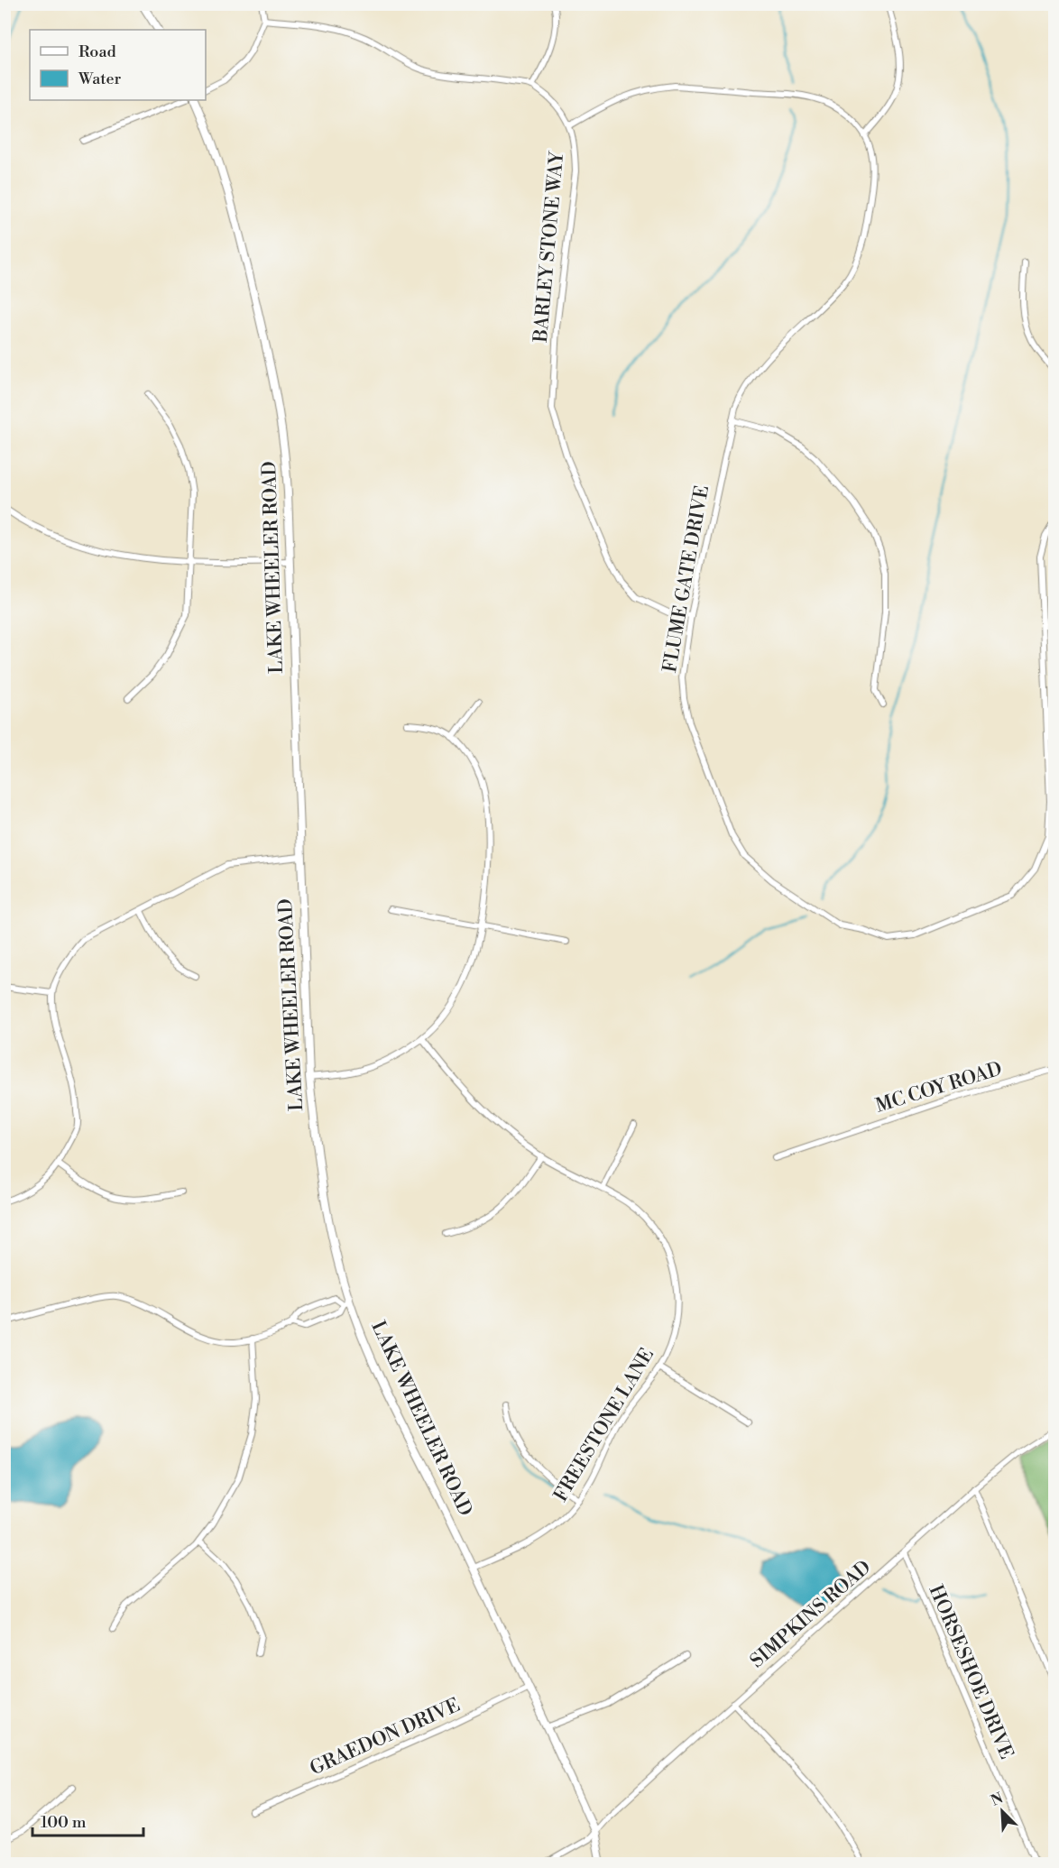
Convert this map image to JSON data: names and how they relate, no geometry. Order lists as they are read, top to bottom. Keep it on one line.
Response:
{"streets":{"street":["BARLEY STONE WAY","LAKE WHEELER ROAD","FLUME GATE DRIVE","MC COY ROAD","FREESTONE LANE","SIMPKINS ROAD","HORSESHOE DRIVE","GRAEDON DRIVE"]},"crossings":[["BARLEY STONE WAY","FLUME GATE DRIVE"],["LAKE WHEELER ROAD","FREESTONE LANE"],["LAKE WHEELER ROAD","SIMPKINS ROAD"],["LAKE WHEELER ROAD","GRAEDON DRIVE"],["SIMPKINS ROAD","HORSESHOE DRIVE"]],"legend":["Road","Water"],"scale_bar":"100 m","north":"top left"}
